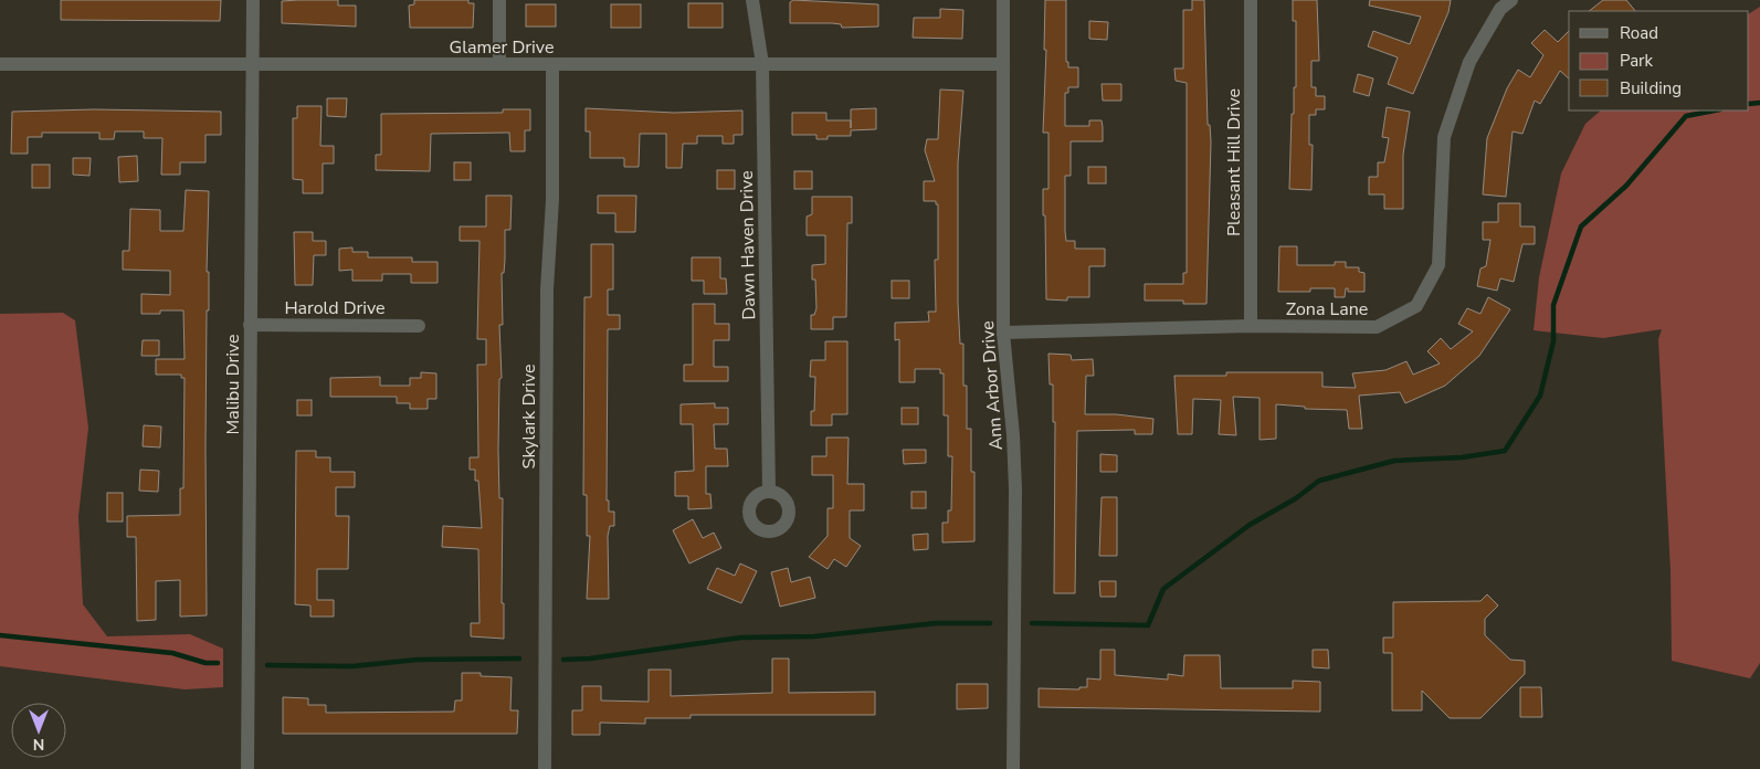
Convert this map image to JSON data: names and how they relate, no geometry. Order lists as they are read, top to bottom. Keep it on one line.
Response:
{"streets":{"street":["Glamer Drive","Pleasant Hill Drive","Dawn Haven Drive","Harold Drive","Zona Lane","Malibu Drive","Ann Arbor Drive","Skylark Drive"]},"crossings":[["Glamer Drive","Dawn Haven Drive"],["Glamer Drive","Malibu Drive"],["Glamer Drive","Ann Arbor Drive"],["Glamer Drive","Skylark Drive"],["Pleasant Hill Drive","Zona Lane"],["Harold Drive","Malibu Drive"],["Zona Lane","Ann Arbor Drive"]],"legend":["Road","Park","Building"],"north":"bottom"}
